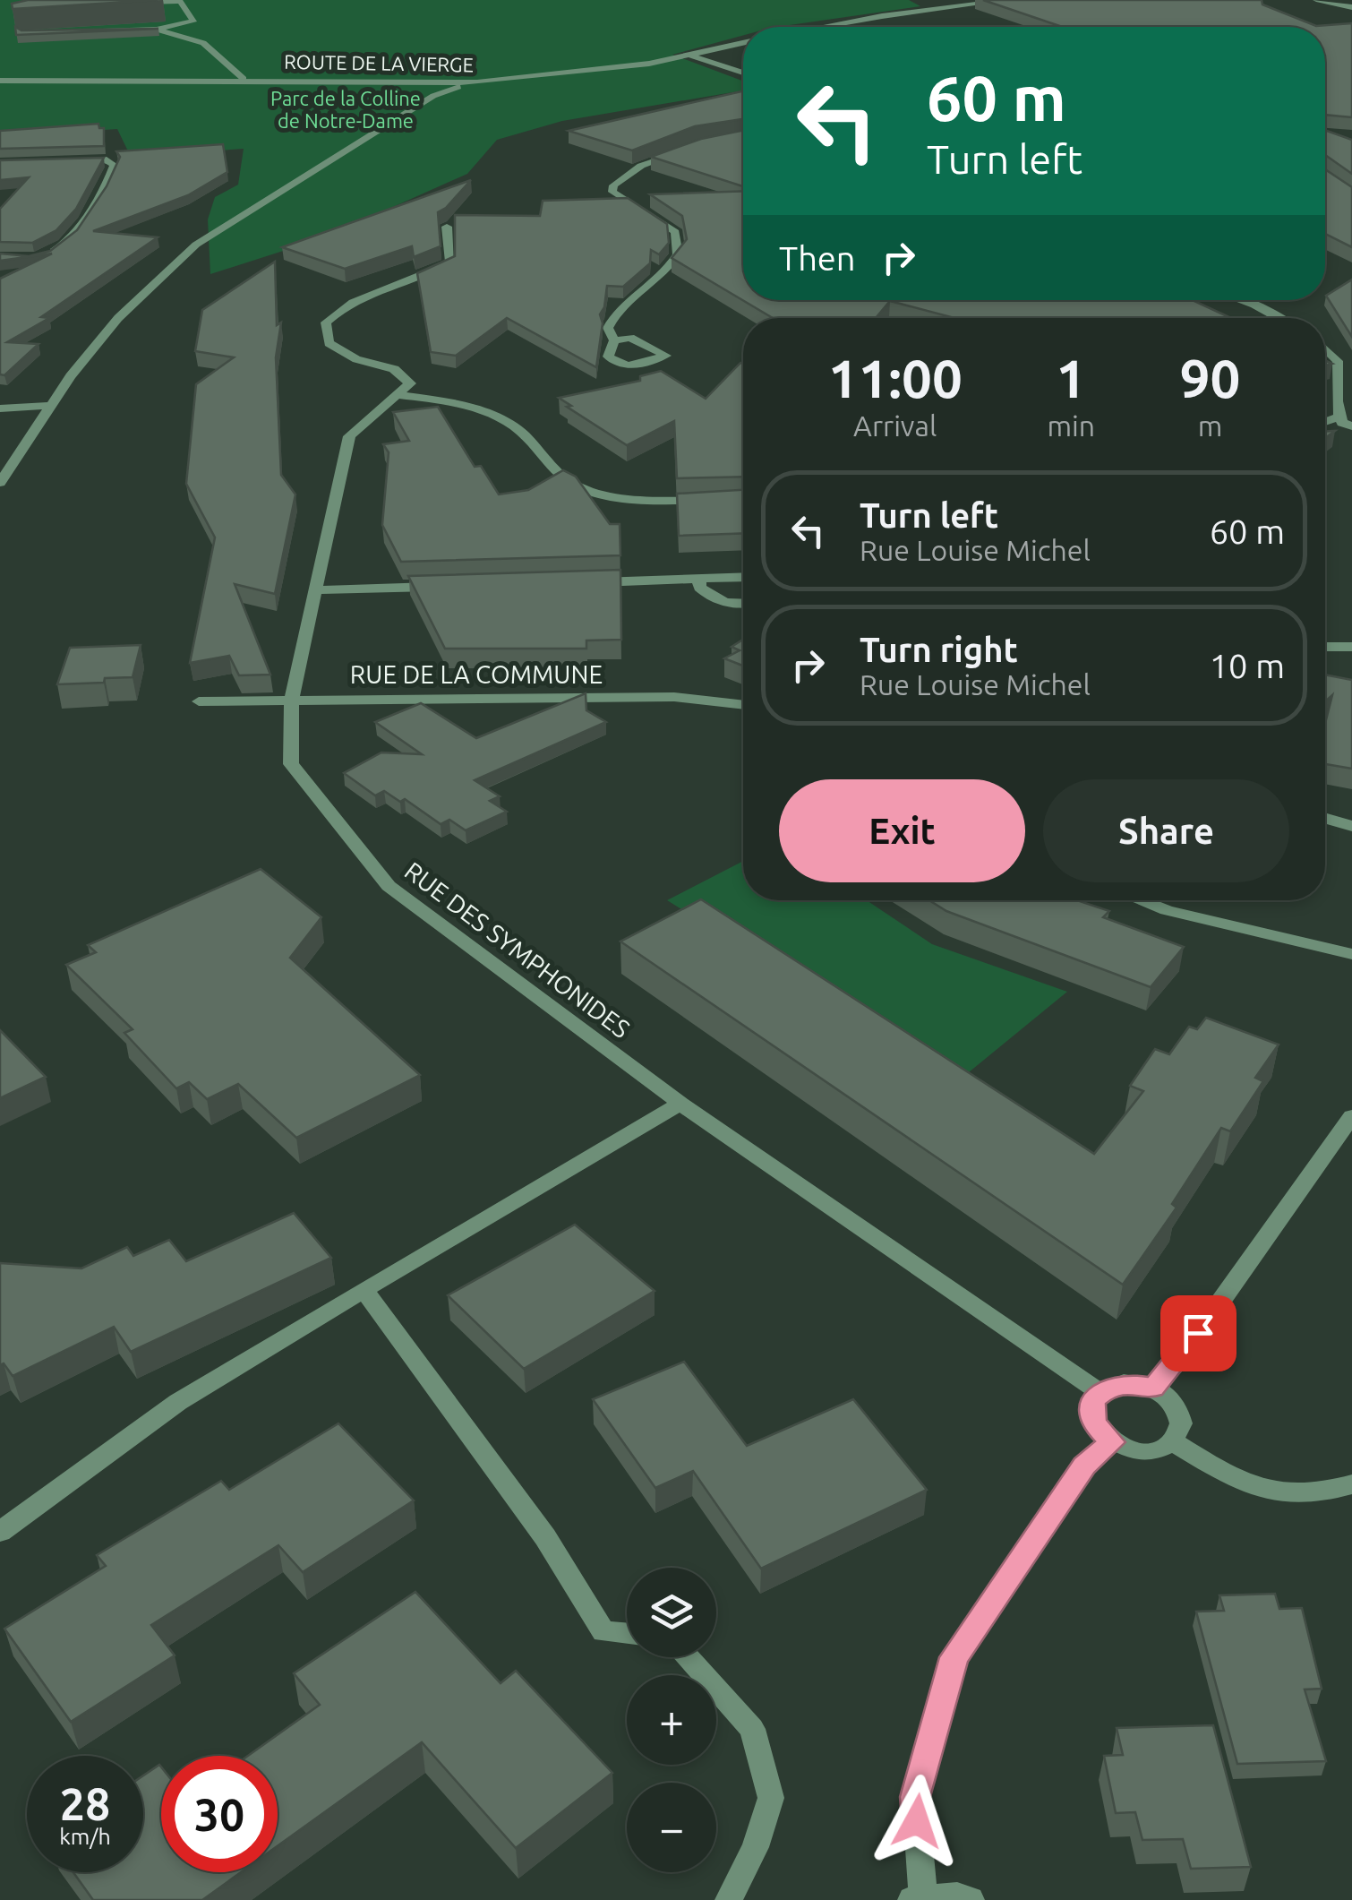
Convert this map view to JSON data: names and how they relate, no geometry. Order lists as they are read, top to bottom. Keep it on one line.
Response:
{"streets":{"street":["ROUTE DE LA VIERGE","RUE DE LA COMMUNE","RUE DES SYMPHONIDES"]},"crossings":[["RUE DE LA COMMUNE","RUE DES SYMPHONIDES"]],"parks":["Parc de la Colline de Notre-Dame"],"page":{"turn":["60 m","Turn left"],"then":"Then","eta":["11:00","Arrival","1","min","90","m"],"list":[{"name":"Turn left","note":"Rue Louise Michel","value":"60 m"},{"name":"Turn right","note":"Rue Louise Michel","value":"10 m"}],"buttons":["Exit","Share"],"map_buttons":["+","−"],"speed":"28 km/h","limit":"30"}}
